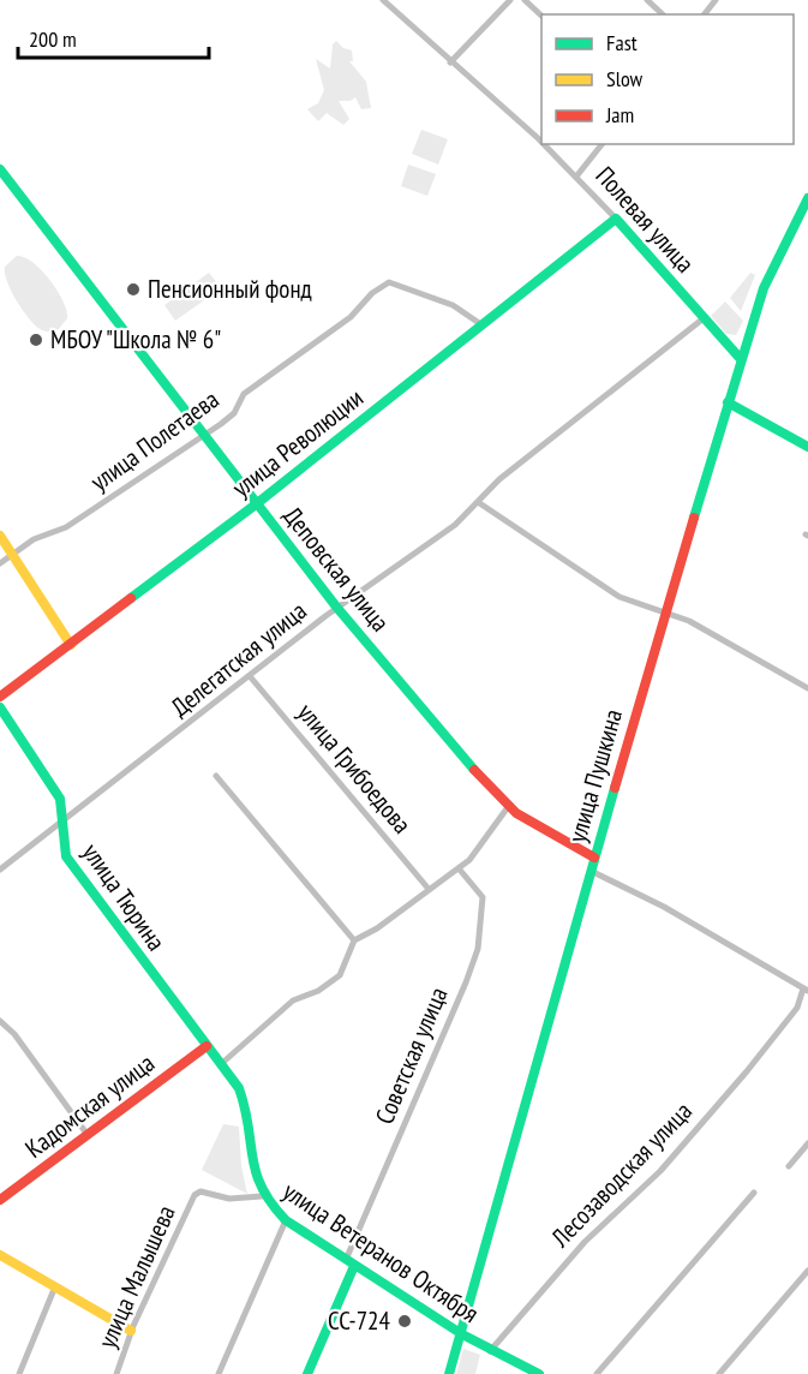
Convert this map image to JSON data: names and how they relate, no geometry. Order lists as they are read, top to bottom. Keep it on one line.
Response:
{"streets":{"street":["Полевая улица","улица Полетаева","улица Революции","Деповская улица","Делегатская улица","улица Грибоедова","улица Пушкина","улица Тюрина","Советская улица","Кадомская улица","Лесозаводская улица","улица Ветеранов Октября","улица Малышева"]},"crossings":[["Полевая улица","улица Революции"],["Полевая улица","Делегатская улица"],["Полевая улица","улица Пушкина"],["улица Полетаева","улица Революции"],["улица Полетаева","Деповская улица"],["улица Революции","Деповская улица"],["Деповская улица","Делегатская улица"],["Деповская улица","улица Пушкина"],["Делегатская улица","улица Грибоедова"],["Делегатская улица","улица Тюрина"],["улица Пушкина","улица Ветеранов Октября"],["улица Тюрина","Кадомская улица"],["улица Тюрина","улица Ветеранов Октября"],["Советская улица","улица Ветеранов Октября"],["Лесозаводская улица","улица Ветеранов Октября"],["улица Ветеранов Октября","улица Малышева"]],"places":["Пенсионный фонд","МБОУ \"Школа № 6\"","СС-724"],"legend":["Fast","Slow","Jam"],"scale_bar":"200 m"}
